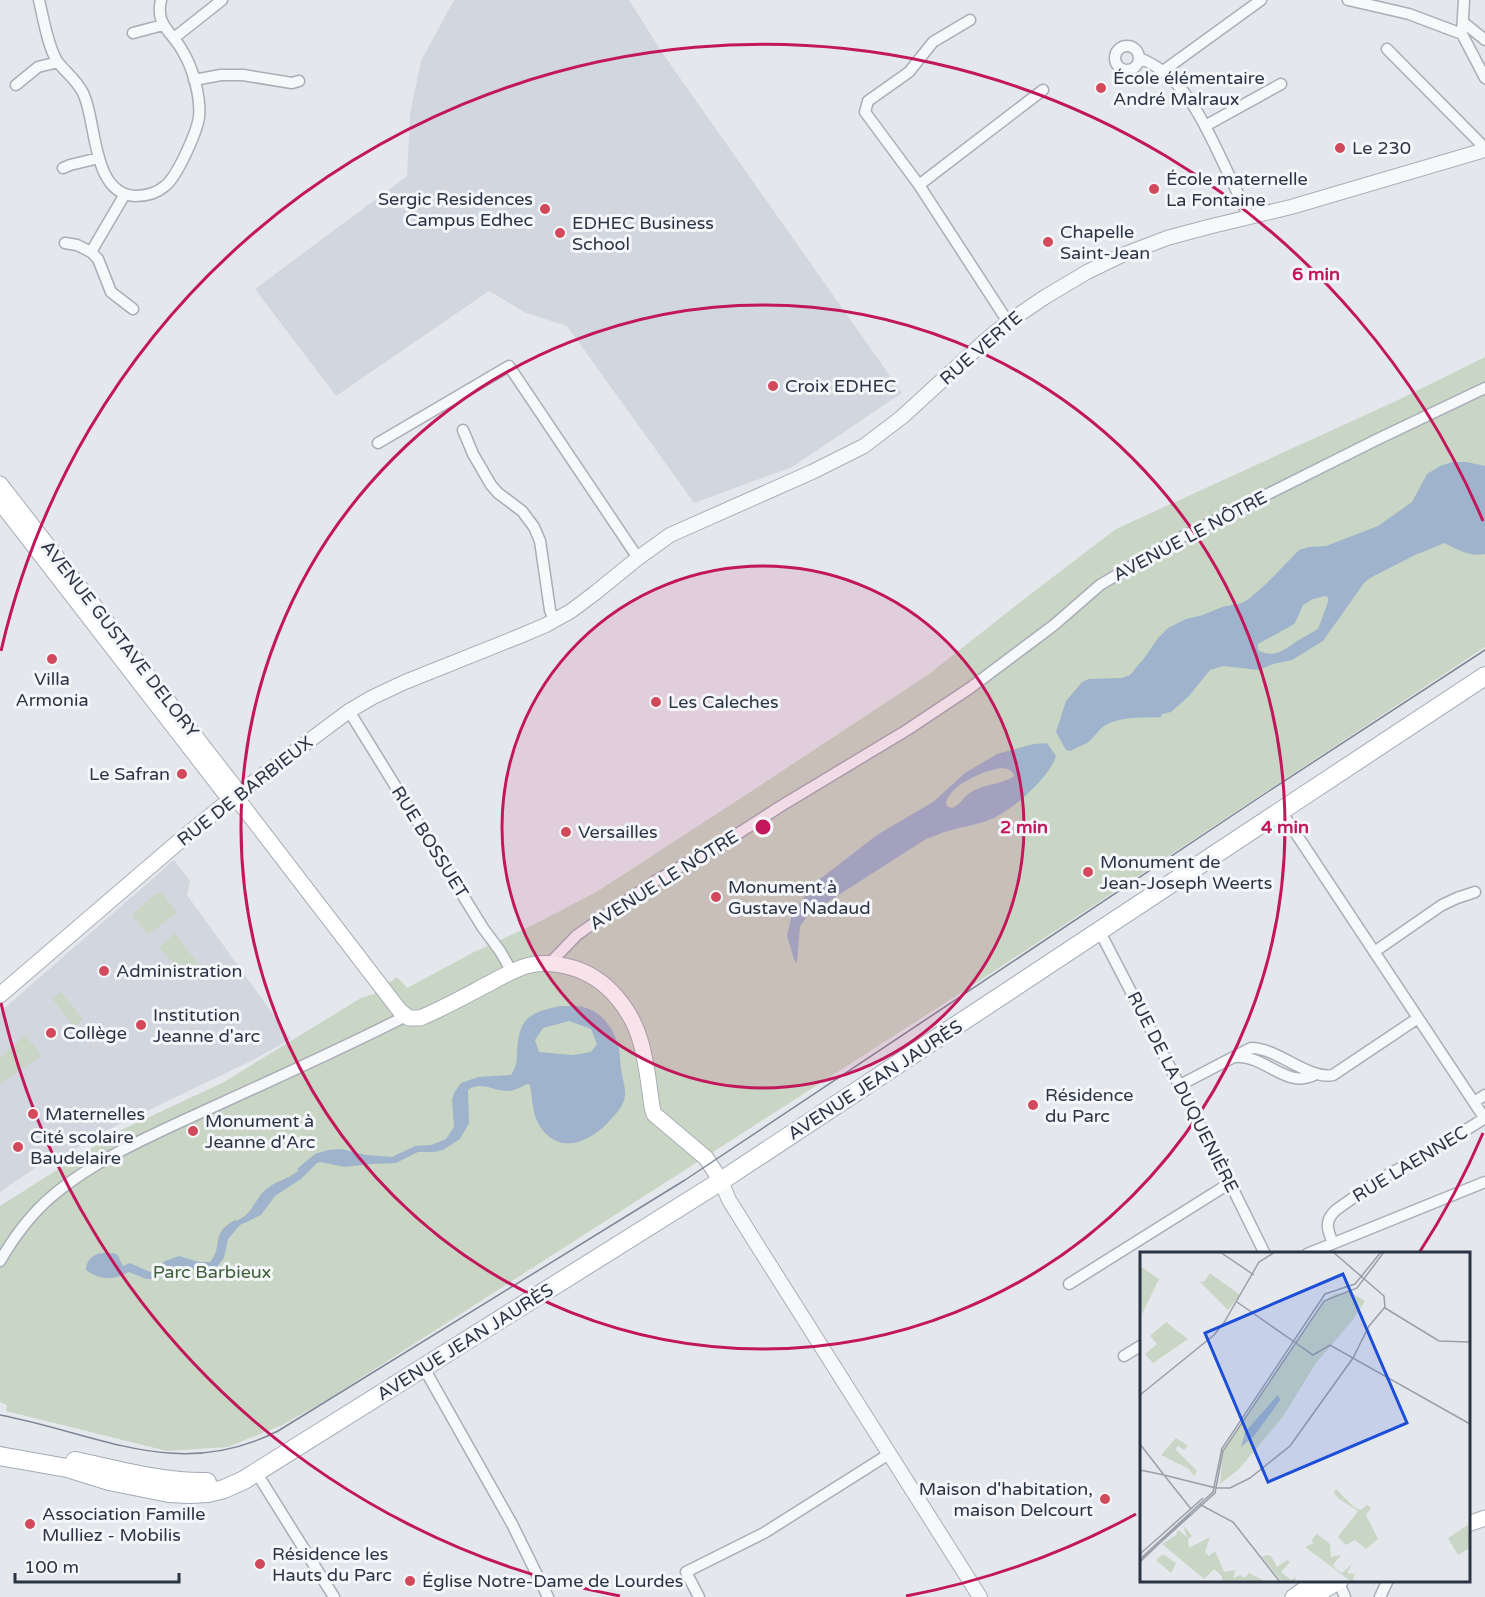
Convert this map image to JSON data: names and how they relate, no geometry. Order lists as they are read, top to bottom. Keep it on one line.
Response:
{"streets":{"main road":["AVENUE GUSTAVE DELORY","RUE DE BARBIEUX","AVENUE JEAN JAURÈS"],"street":["RUE VERTE","AVENUE LE NÔTRE","RUE BOSSUET","RUE DE LA DUQUENIÈRE","RUE LAENNEC"]},"crossings":[["RUE VERTE","RUE DE BARBIEUX"],["AVENUE GUSTAVE DELORY","RUE DE BARBIEUX"],["RUE DE BARBIEUX","RUE BOSSUET"],["AVENUE JEAN JAURÈS","RUE DE LA DUQUENIÈRE"]],"parks":["Parc Barbieux"],"places":["École élémentaire André Malraux","Le 230","École maternelle La Fontaine","Sergic Residences Campus Edhec","EDHEC Business School","Chapelle Saint-Jean","Croix EDHEC","Villa Armonia","Les Caleches","Le Safran","Versailles","Monument de Jean-Joseph Weerts","Monument à Gustave Nadaud","Administration","Institution Jeanne d'arc","Collège","Résidence du Parc","Maternelles","Monument à Jeanne d'Arc","Cité scolaire Baudelaire","Maison d'habitation, maison Delcourt","Association Famille Mulliez - Mobilis","Résidence les Hauts du Parc","Église Notre-Dame de Lourdes"],"scale_bar":"100 m","rings":["6 min","2 min","4 min"]}
